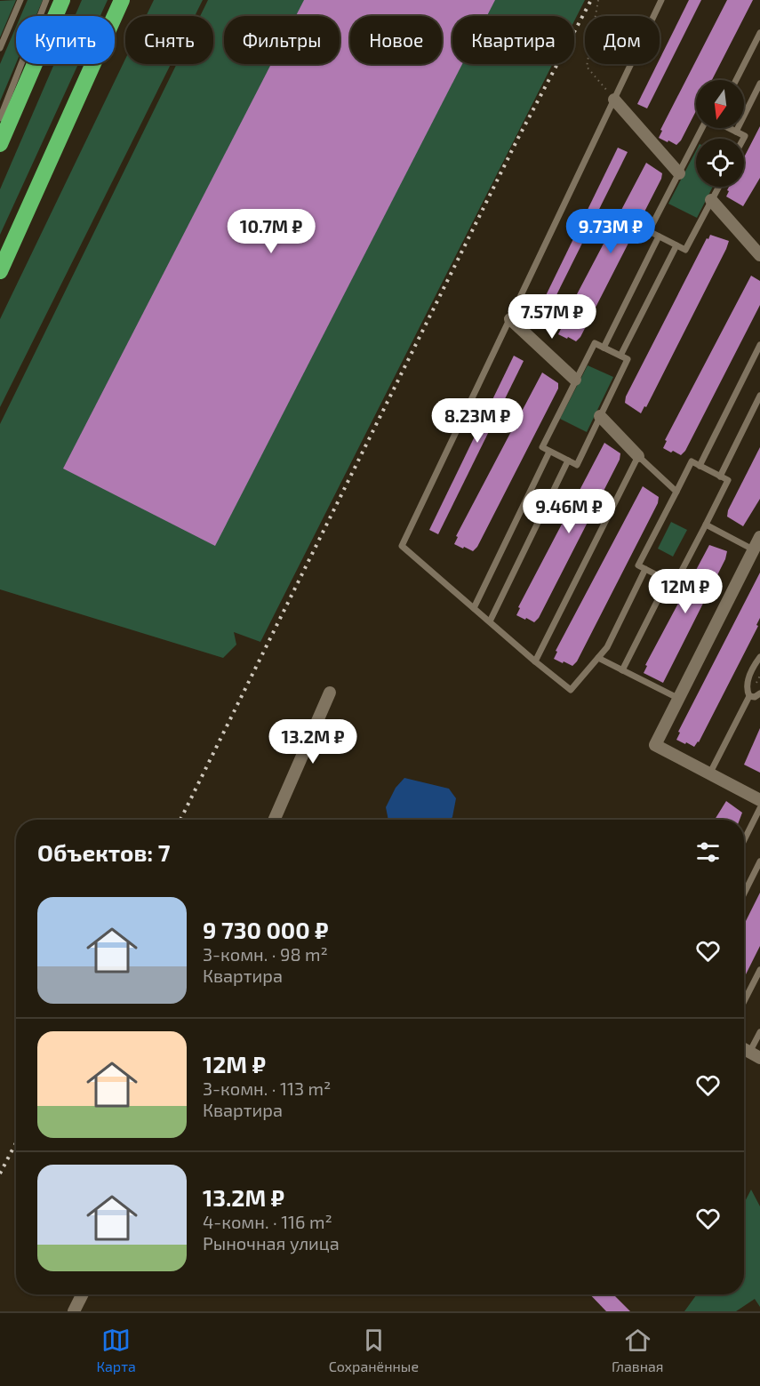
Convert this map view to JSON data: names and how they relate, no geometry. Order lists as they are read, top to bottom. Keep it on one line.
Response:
{"north":"bottom","page":{"chip":["Купить","Снять","Фильтры","Новое","Квартира","Дом"],"price":["10.7M ₽","9.73M ₽","7.57M ₽","8.23M ₽","9.46M ₽","12M ₽","13.2M ₽"],"heading":"Объектов: 7","list":[{"name":"9 730 000 ₽","note":"3-комн. · 98 m² · Квартира"},{"name":"12M ₽","note":"3-комн. · 113 m² · Квартира"},{"name":"13.2M ₽","note":"4-комн. · 116 m² · Рыночная улица"}],"tabs":["Карта","Сохранённые","Главная"]}}
